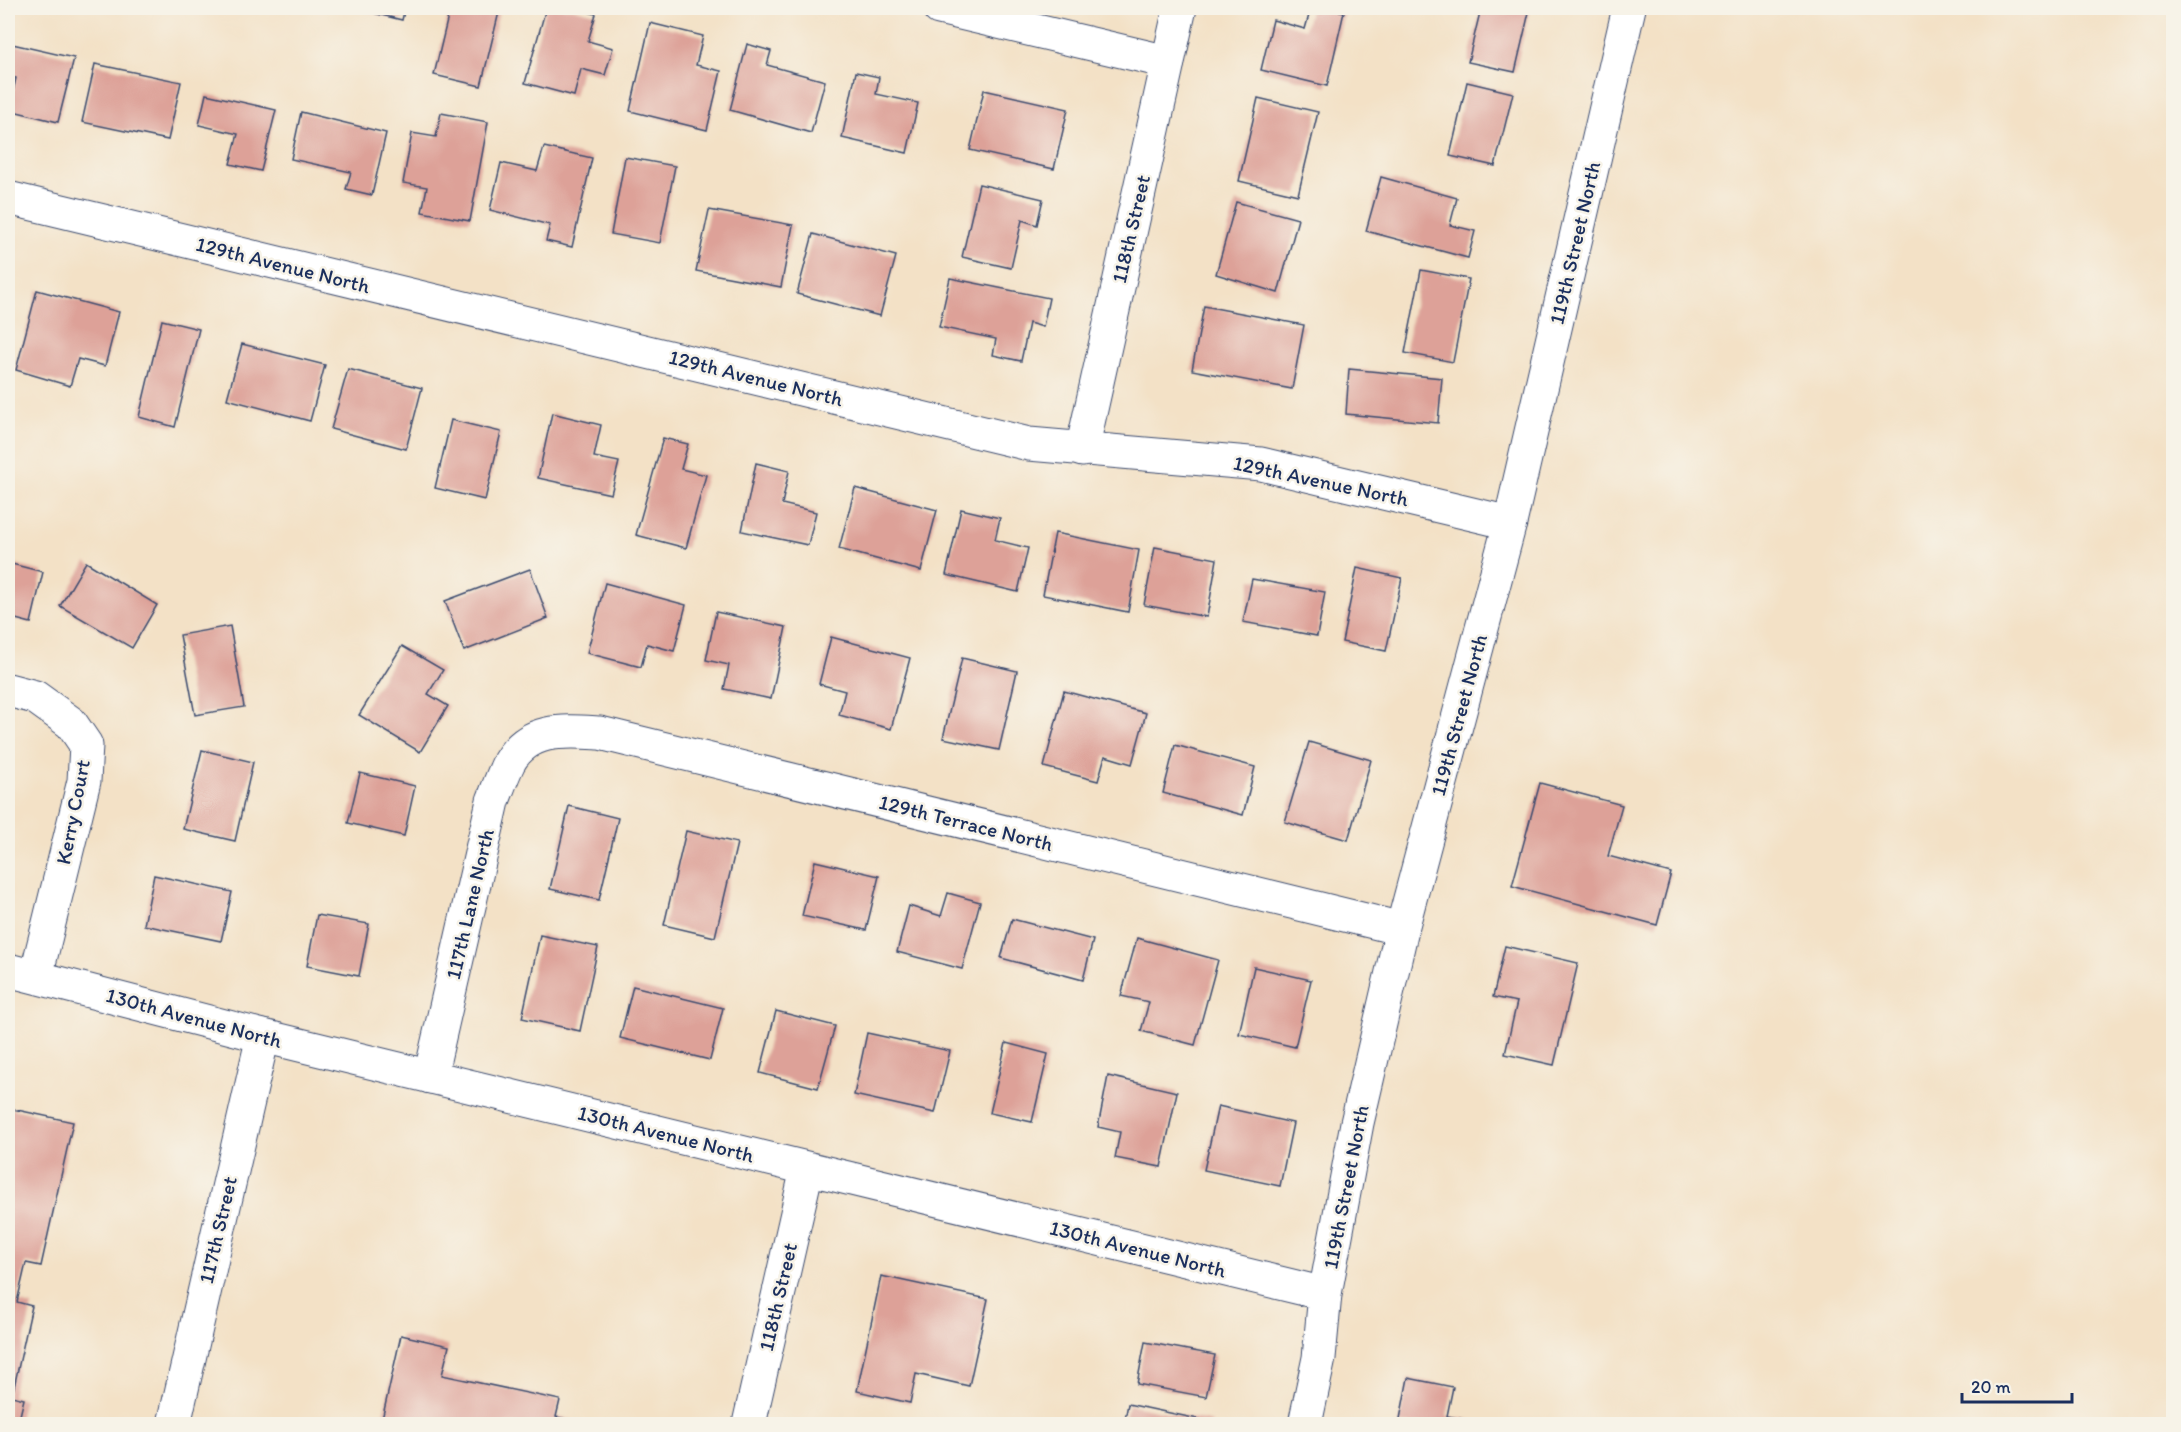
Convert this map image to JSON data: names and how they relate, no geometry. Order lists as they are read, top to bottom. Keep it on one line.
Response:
{"streets":{"street":["118th Street","119th Street North","129th Avenue North","Kerry Court","129th Terrace North","117th Lane North","130th Avenue North","117th Street"]},"crossings":[["118th Street","129th Avenue North"],["118th Street","130th Avenue North"],["119th Street North","129th Avenue North"],["119th Street North","129th Terrace North"],["119th Street North","130th Avenue North"],["Kerry Court","130th Avenue North"],["129th Terrace North","117th Lane North"],["117th Lane North","130th Avenue North"],["130th Avenue North","117th Street"]],"scale_bar":"20 m"}
